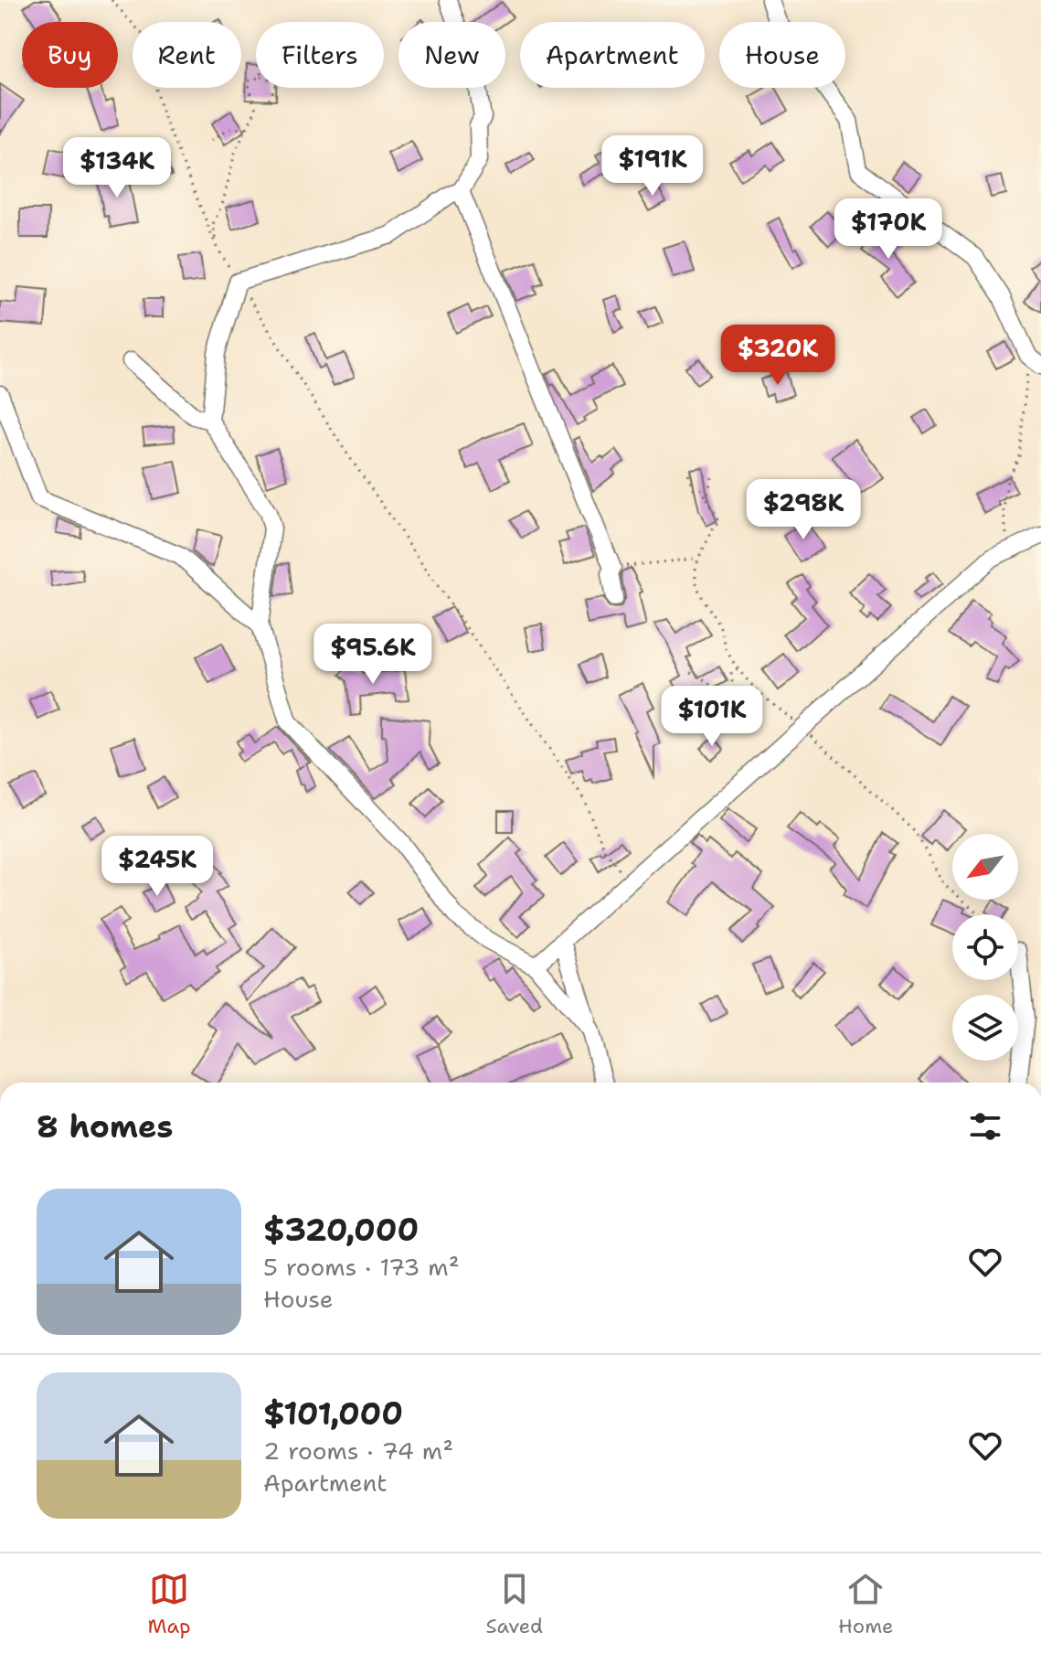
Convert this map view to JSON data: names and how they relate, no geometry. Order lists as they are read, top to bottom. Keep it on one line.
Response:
{"north":"bottom left","page":{"chip":["Buy","Rent","Filters","New","Apartment","House"],"price":["$191K","$134K","$170K","$320K","$298K","$95.6K","$101K","$245K"],"heading":"8 homes","list":[{"name":"$320,000","note":"5 rooms · 173 m² · House"},{"name":"$101,000","note":"2 rooms · 74 m² · Apartment"}],"tabs":["Map","Saved","Home"]}}
